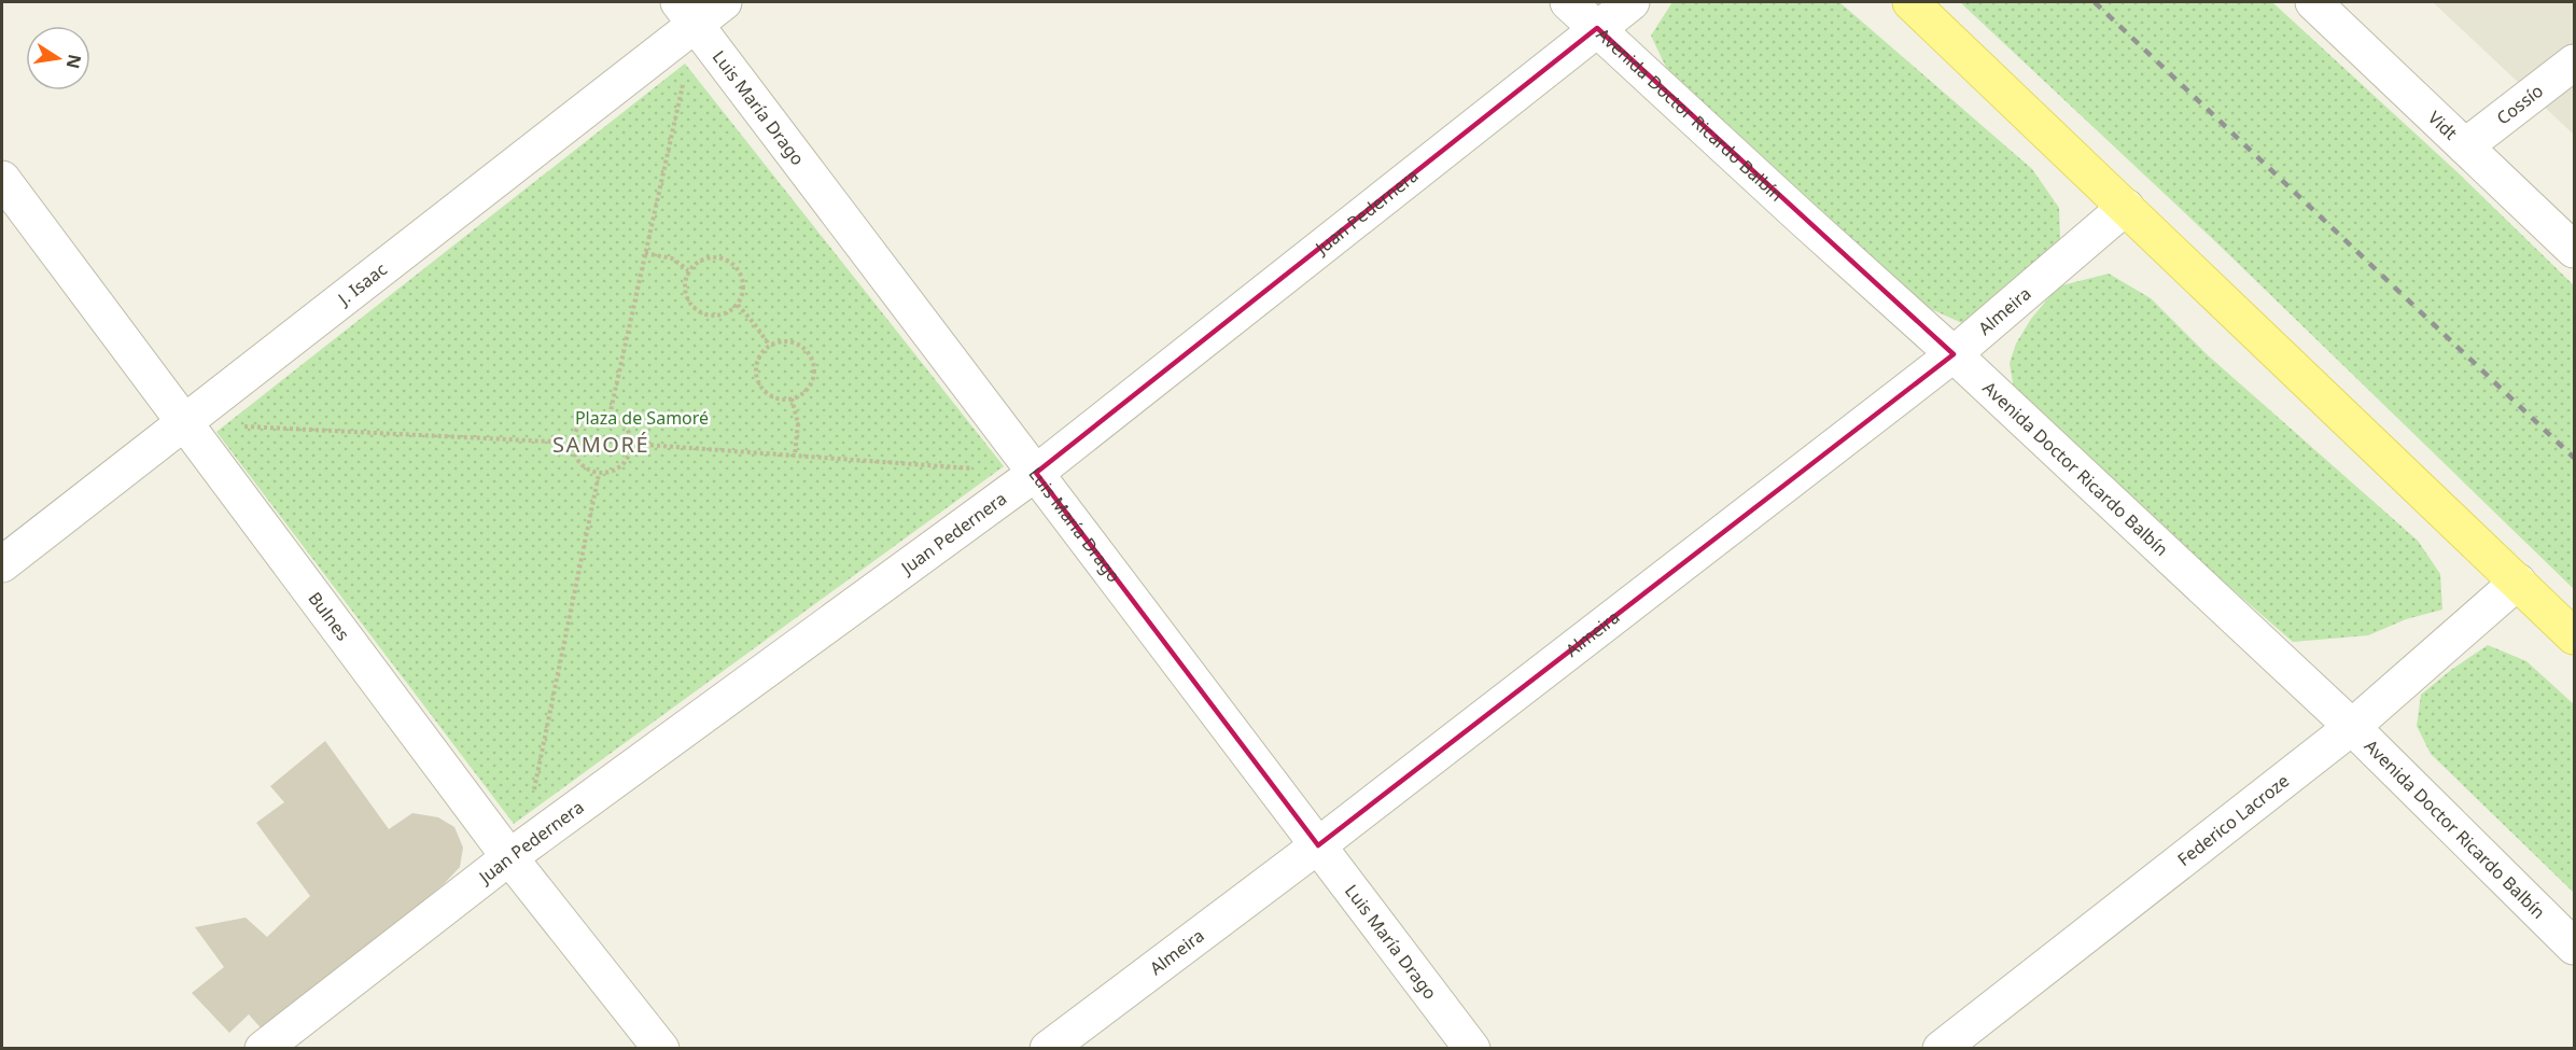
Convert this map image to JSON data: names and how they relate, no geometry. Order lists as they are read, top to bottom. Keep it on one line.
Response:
{"streets":{"street":["Cossío","Luis María Drago","Avenida Doctor Ricardo Balbín","Vidt","Juan Pedernera","J. Isaac","Almeira","Bulnes","Federico Lacroze"]},"crossings":[["Cossío","Vidt"],["Luis María Drago","Juan Pedernera"],["Luis María Drago","J. Isaac"],["Luis María Drago","Almeira"],["Avenida Doctor Ricardo Balbín","Juan Pedernera"],["Avenida Doctor Ricardo Balbín","Almeira"],["Avenida Doctor Ricardo Balbín","Federico Lacroze"],["Juan Pedernera","Bulnes"],["J. Isaac","Bulnes"]],"districts":["SAMORÉ"],"parks":["Plaza de Samoré"],"north":"right"}
